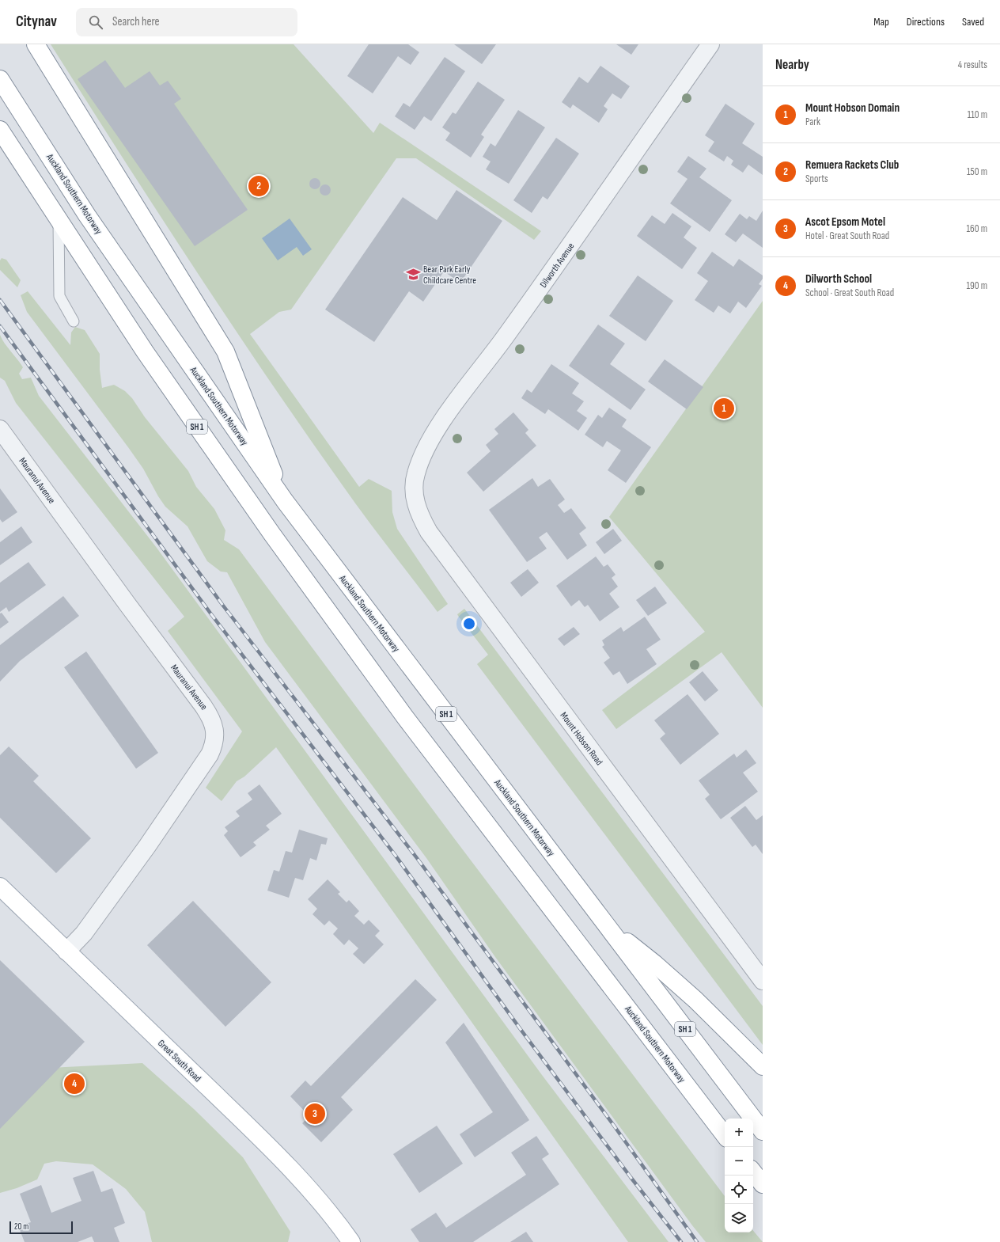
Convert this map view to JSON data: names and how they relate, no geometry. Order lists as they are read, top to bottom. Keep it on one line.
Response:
{"streets":{"main road":["Auckland Southern Motorway","SH 1","Great South Road"],"street":["Dilworth Avenue","Mauranui Avenue","Mount Hobson Road"]},"crossings":[["Dilworth Avenue","Mount Hobson Road"],["Mauranui Avenue","Great South Road"]],"places":{"school or university":["Bear Park Early Childcare Centre"]},"scale_bar":"20 m","page":{"header":"Citynav","search":"Search here","nav":["Map","Directions","Saved"],"heading":["Nearby","4 results"],"list":[{"mark":"1","name":"Mount Hobson Domain","note":"Park","value":"110 m"},{"mark":"2","name":"Remuera Rackets Club","note":"Sports","value":"150 m"},{"mark":"3","name":"Ascot Epsom Motel","note":"Hotel · Great South Road","value":"160 m"},{"mark":"4","name":"Dilworth School","note":"School · Great South Road","value":"190 m"}],"pins":["2","1","4","3"],"map_buttons":["+","−"],"scale":"20 m"}}
